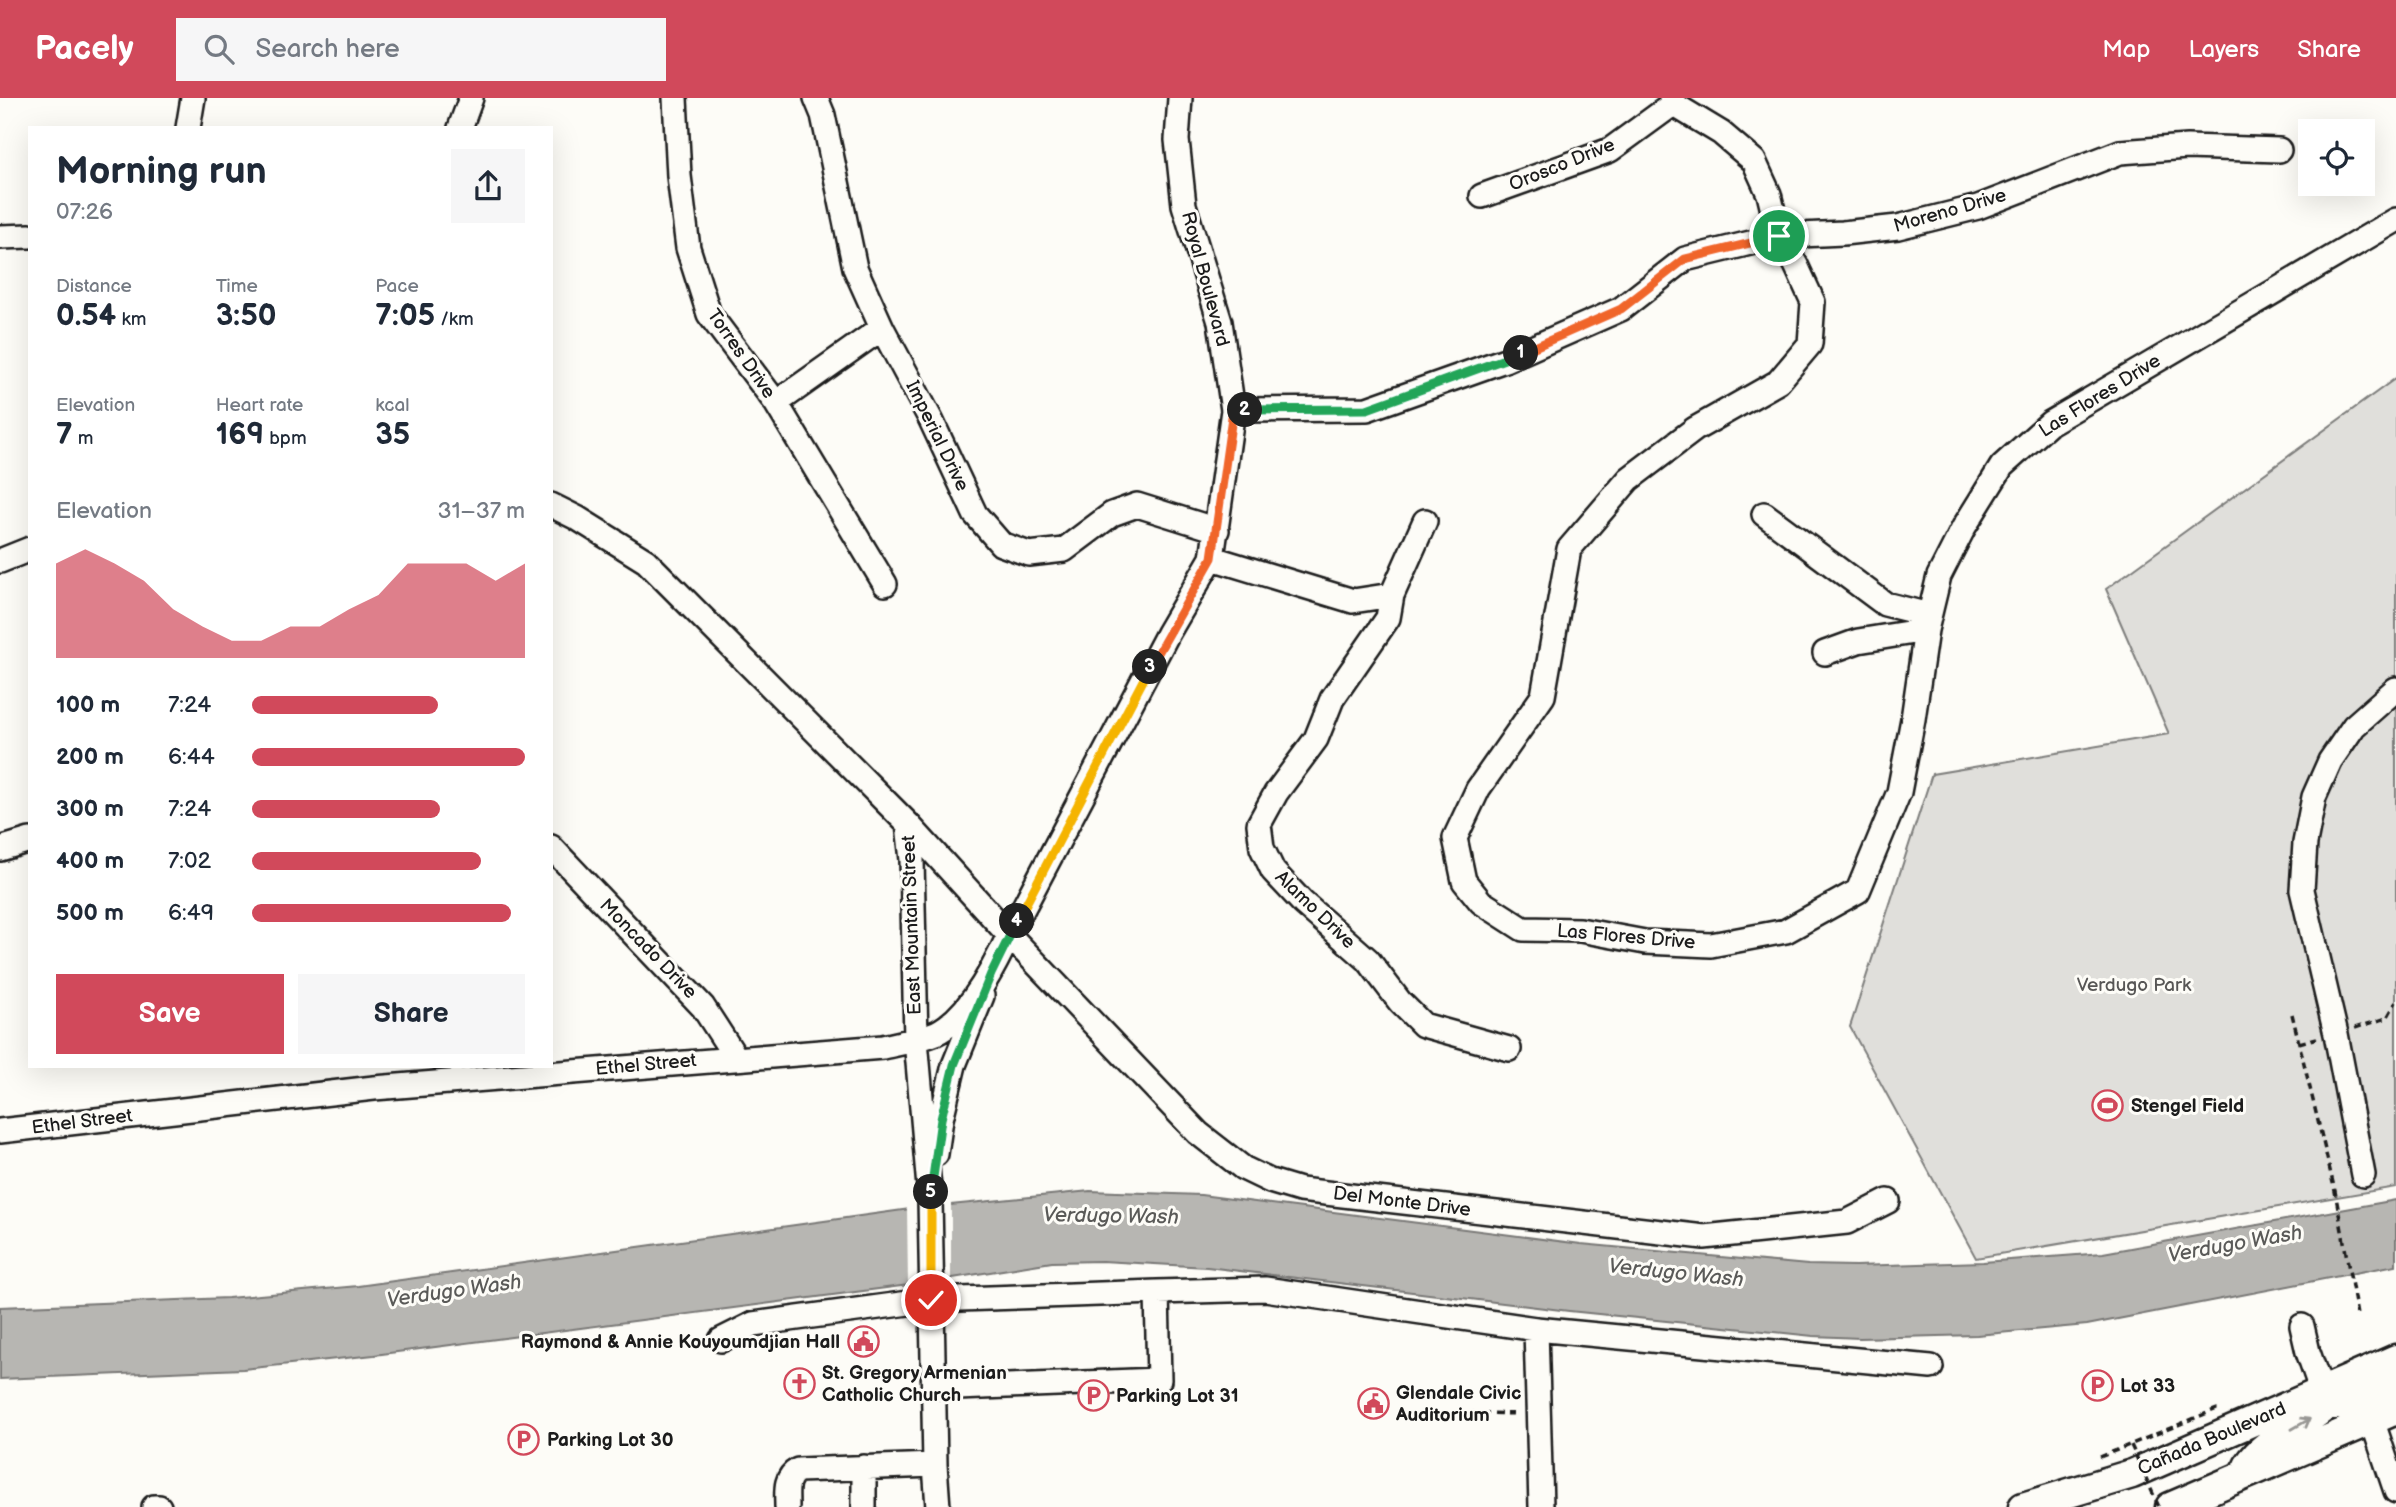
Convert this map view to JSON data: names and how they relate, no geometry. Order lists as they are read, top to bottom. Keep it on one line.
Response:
{"streets":{"main road":["Cañada Boulevard"],"street":["Orosco Drive","Moreno Drive","Royal Boulevard","Torres Drive","Las Flores Drive","Imperial Drive","Alamo Drive","East Mountain Street","Moncado Drive","Ethel Street","Del Monte Drive"]},"crossings":[["Orosco Drive","Las Flores Drive"],["Moreno Drive","Royal Boulevard"],["Moreno Drive","Las Flores Drive"],["Royal Boulevard","Imperial Drive"],["Royal Boulevard","East Mountain Street"],["Royal Boulevard","Ethel Street"],["Royal Boulevard","Del Monte Drive"],["East Mountain Street","Ethel Street"],["East Mountain Street","Del Monte Drive"],["Moncado Drive","Ethel Street"]],"water":["Verdugo Wash"],"parks":["Verdugo Park"],"places":{"sports":["Stengel Field"],"public building":["Raymond & Annie Kouyoumdjian Hall","Glendale Civic Auditorium"],"church":["St. Gregory Armenian Catholic Church"],"parking":["Lot 33","Parking Lot 31","Parking Lot 30"]},"page":{"header":"Pacely","search":"Search here","nav":["Map","Layers","Share"],"heading":["Morning run","07:26"],"stats":[["Distance","0.54 km"],["Time","3:50"],["Pace","7:05 /km"],["Elevation","7 m"],["Heart rate","169 bpm"],["kcal","35"]],"pins":["1","2","3","4","5"],"chart":["Elevation","31–37 m"],"list":[{"name":"100 m","note":"7:24"},{"name":"200 m","note":"6:44"},{"name":"300 m","note":"7:24"},{"name":"400 m","note":"7:02"},{"name":"500 m","note":"6:49"}],"buttons":["Save","Share"]}}
